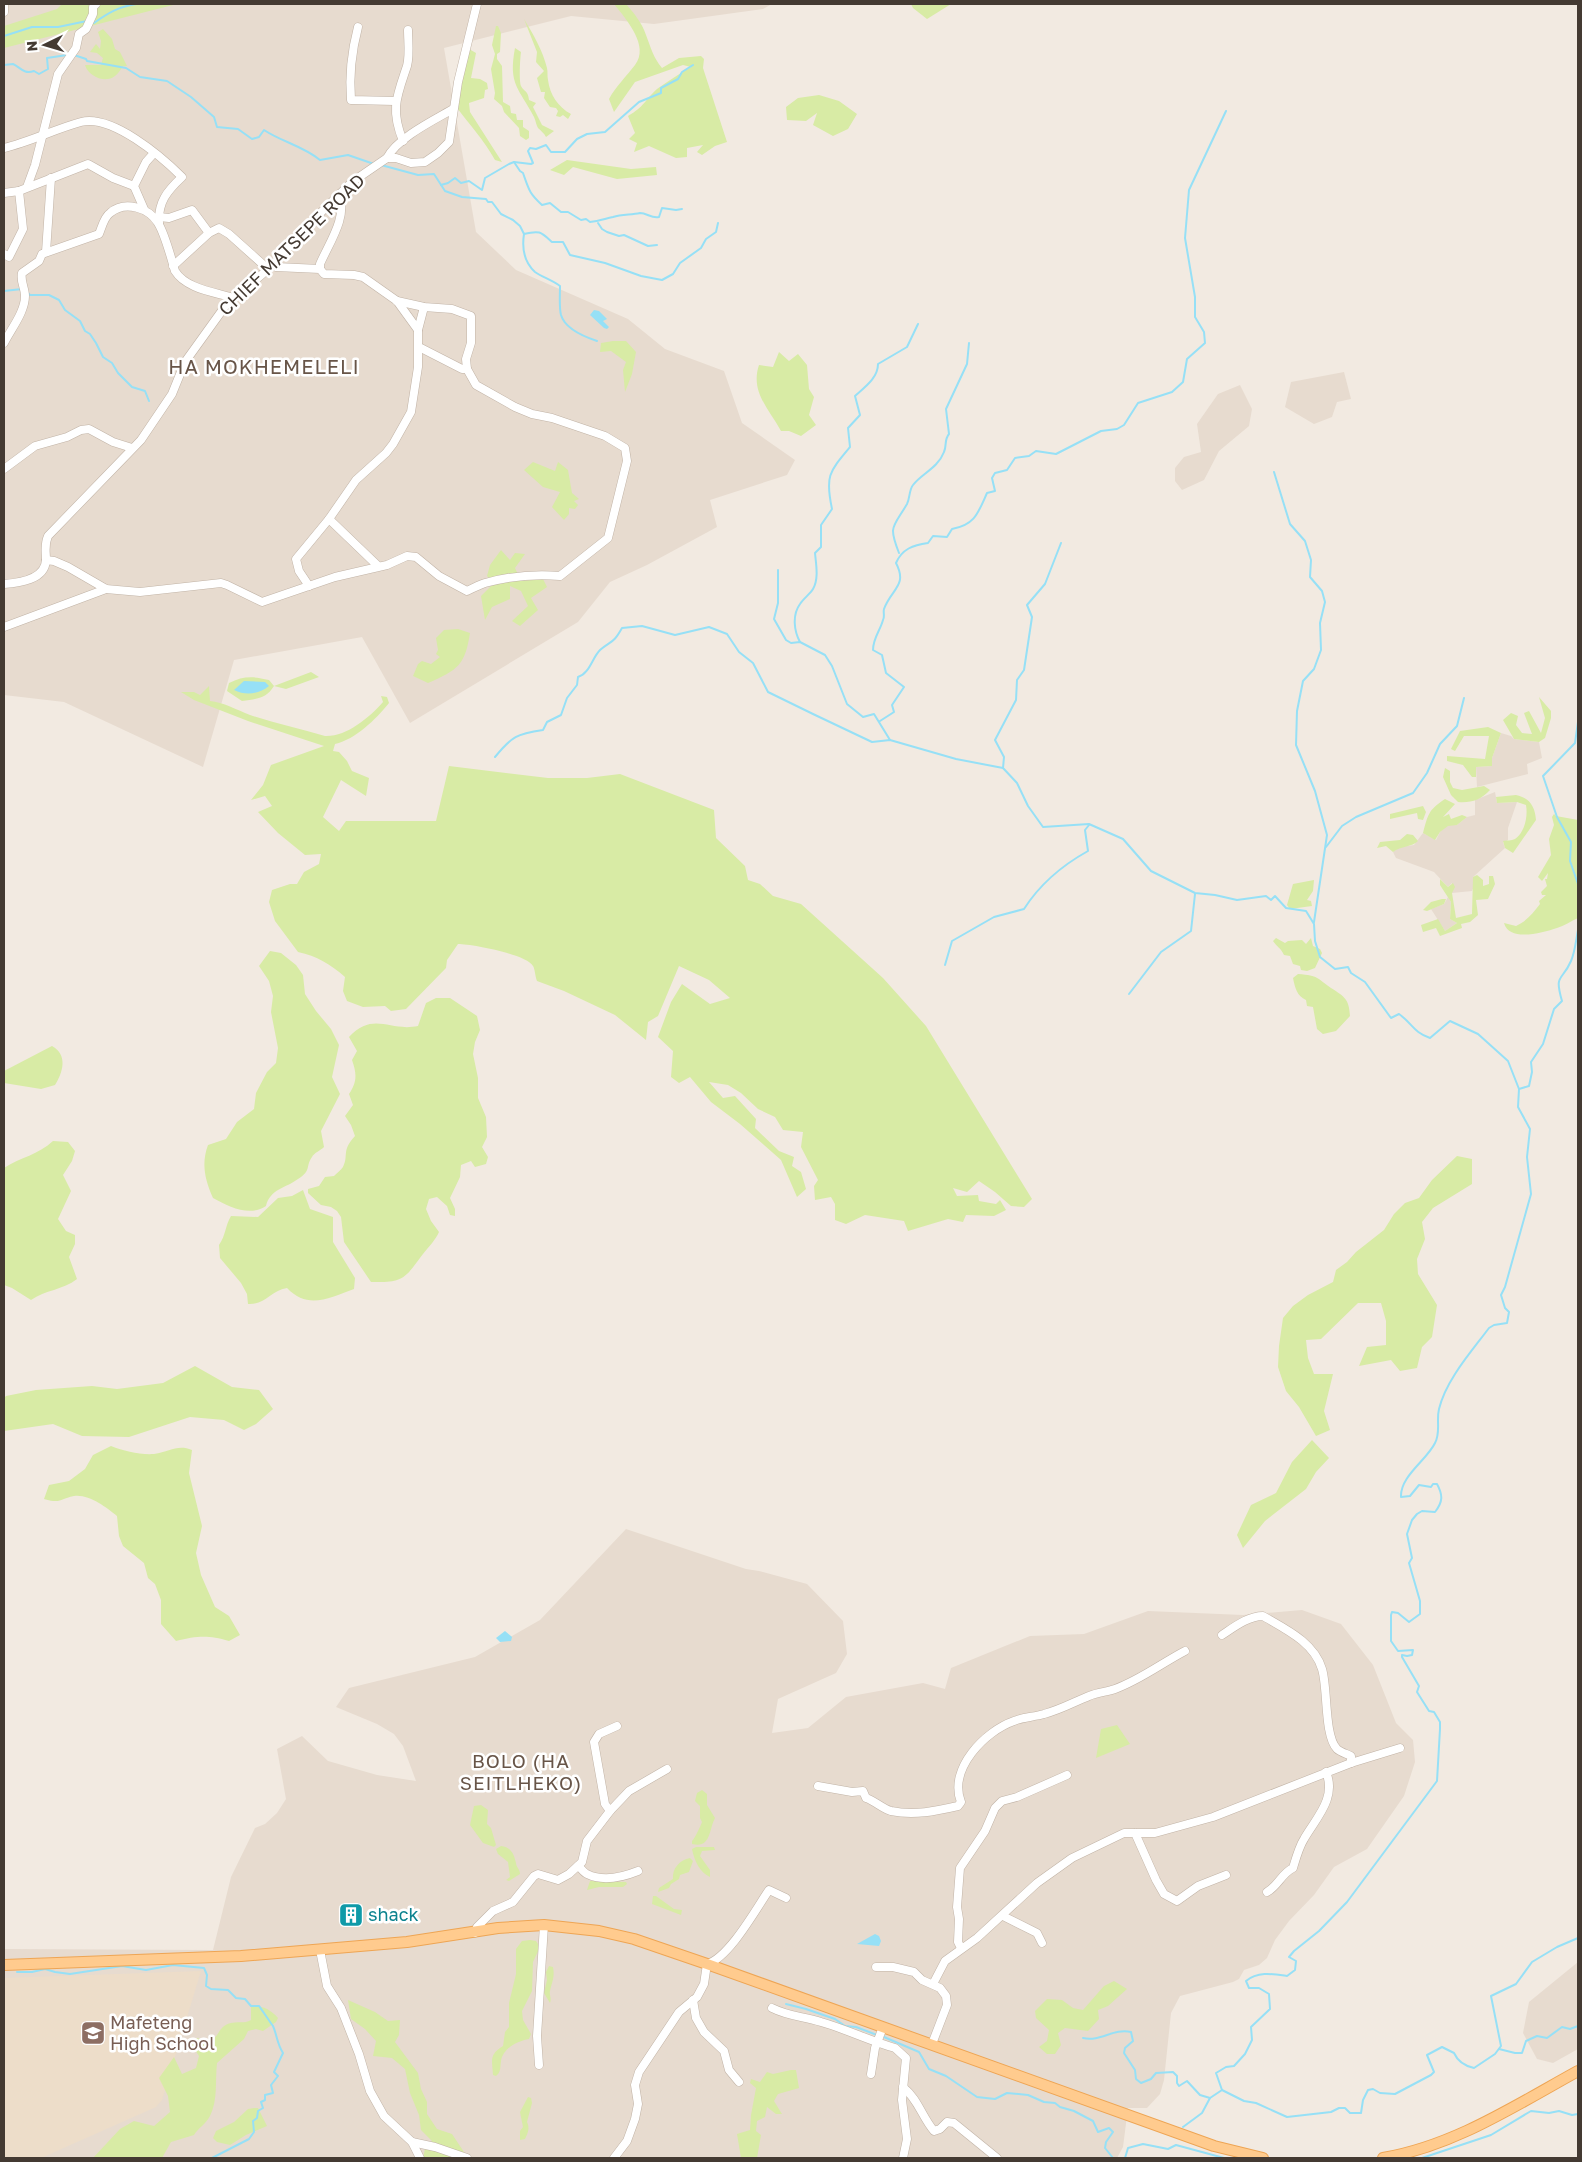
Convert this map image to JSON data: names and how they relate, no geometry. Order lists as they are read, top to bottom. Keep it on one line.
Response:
{"streets":{"street":["CHIEF MATSEPE ROAD"]},"districts":["HA MOKHEMELELI","BOLO (HA SEITLHEKO)"],"places":{"building":["shack"],"school or university":["Mafeteng High School"]},"north":"left"}
